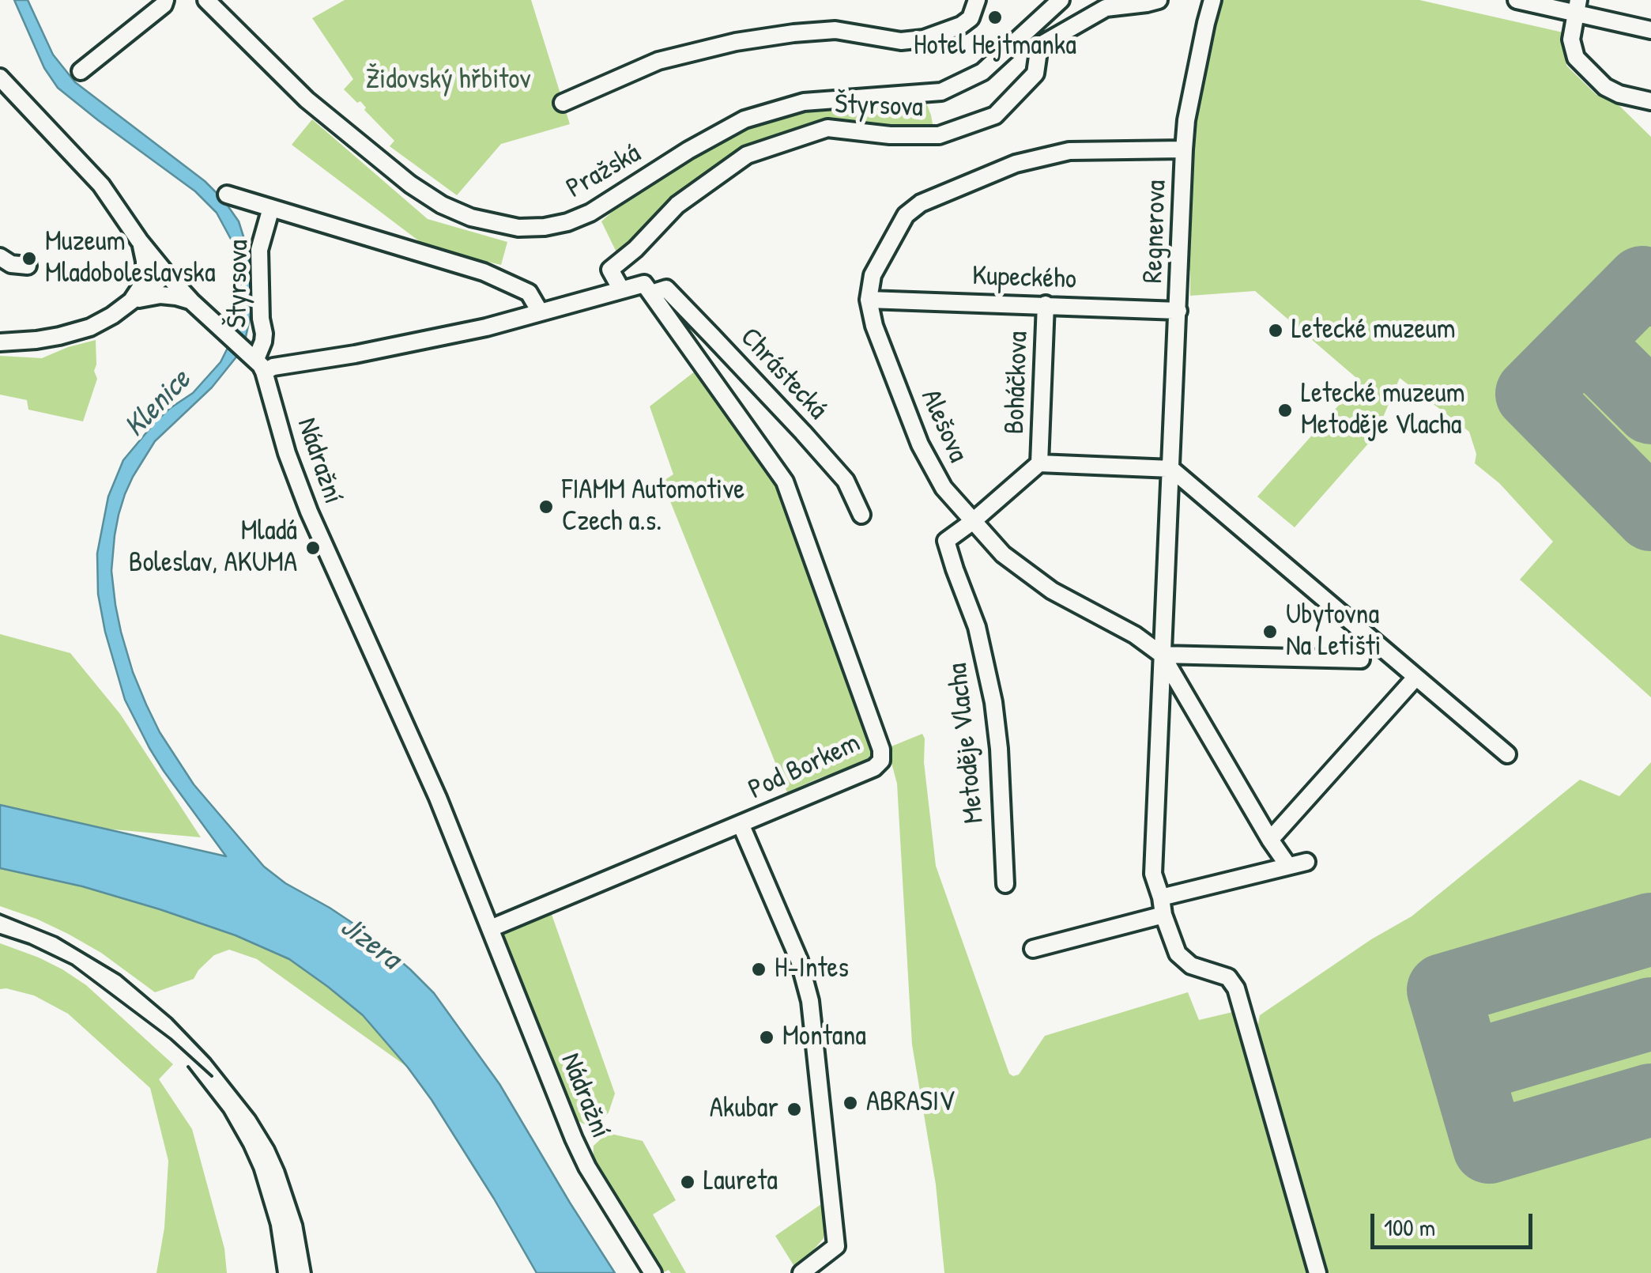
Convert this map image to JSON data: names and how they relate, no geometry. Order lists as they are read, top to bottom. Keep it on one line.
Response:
{"streets":{"street":["Štyrsova","Pražská","Regnerova","Kupeckého","Chrástecká","Boháčkova","Alešova","Nádražní","Metoděje Vlacha","Pod Borkem"]},"crossings":[["Štyrsova","Nádražní"],["Regnerova","Kupeckého"],["Regnerova","Boháčkova"],["Regnerova","Alešova"],["Kupeckého","Boháčkova"],["Kupeckého","Alešova"],["Chrástecká","Pod Borkem"],["Boháčkova","Alešova"],["Boháčkova","Metoděje Vlacha"],["Alešova","Metoděje Vlacha"]],"water":["Klenice","Jizera"],"parks":["Židovský hřbitov"],"places":["Hotel Hejtmanka","Muzeum Mladoboleslavska","Letecké muzeum","Letecké muzeum Metoděje Vlacha","FIAMM Automotive Czech a.s.","Mladá Boleslav, AKUMA","Ubytovna Na Letišti","H-Intes","Montana","ABRASIV","Akubar","Laureta"],"scale_bar":"100 m"}
